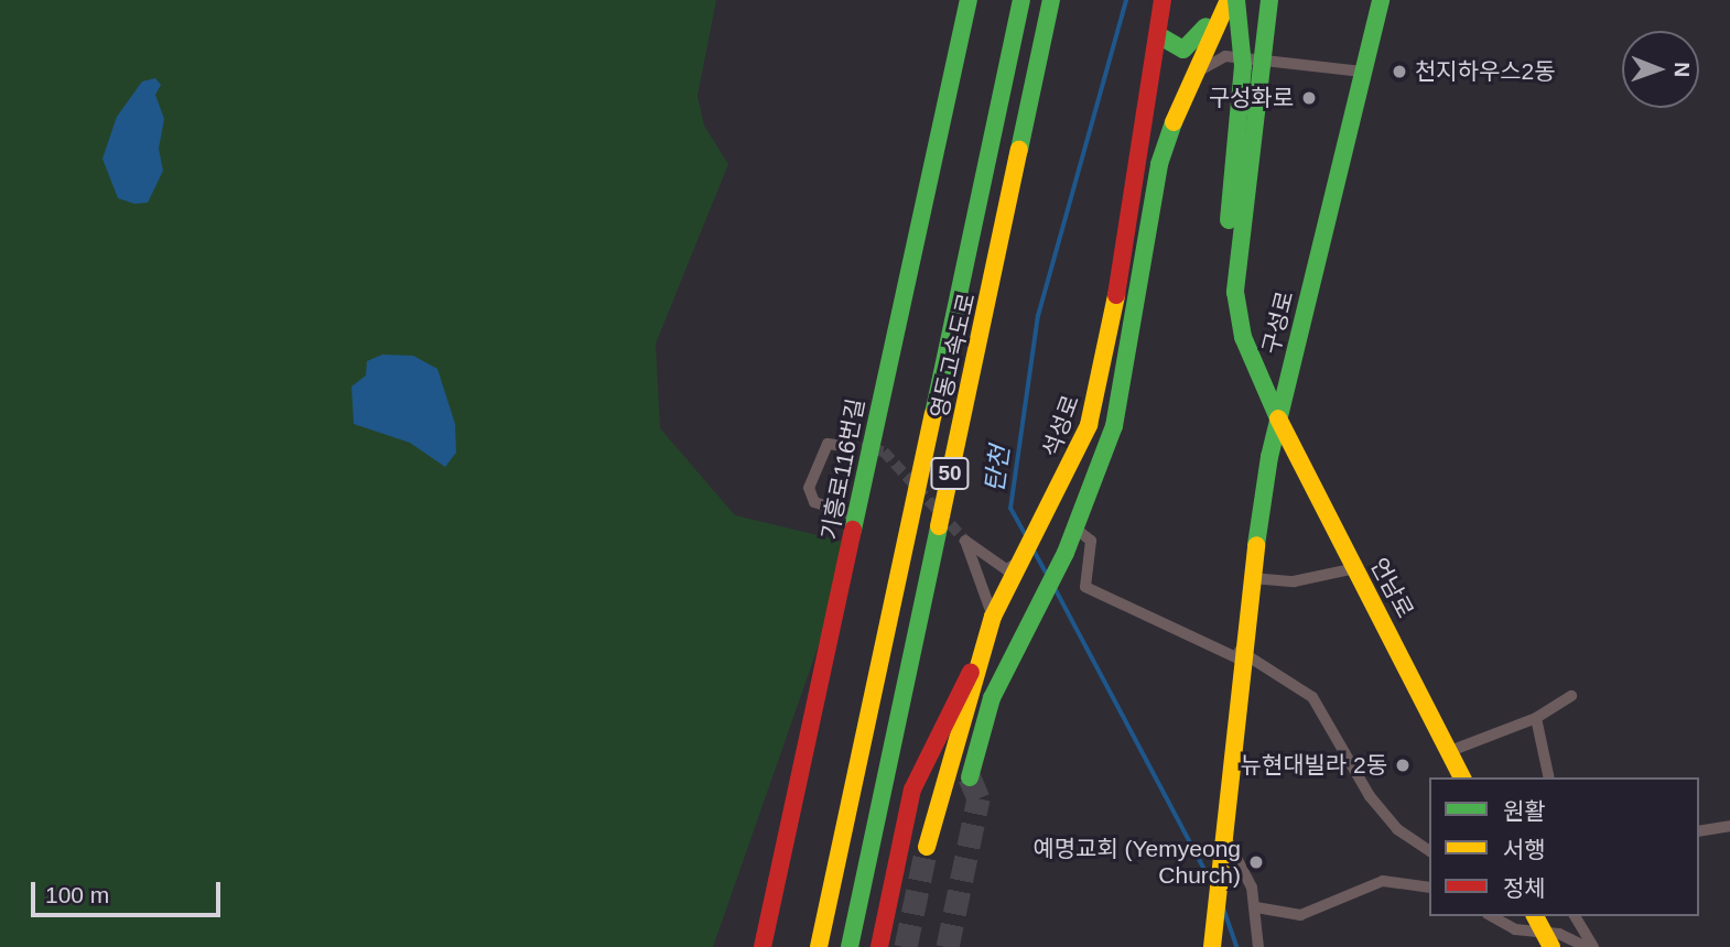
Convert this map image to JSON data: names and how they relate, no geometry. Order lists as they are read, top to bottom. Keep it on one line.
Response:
{"streets":{"main road":["구성로","영동고속도로","석성로","기흥로116번길","50","언남로"]},"crossings":[["구성로","언남로"]],"water":["탄천"],"places":["천지하우스2동","구성화로","뉴현대빌라 2동","예명교회 (Yemyeong Church)"],"legend":["원활","서행","정체"],"scale_bar":"100 m","north":"right"}
